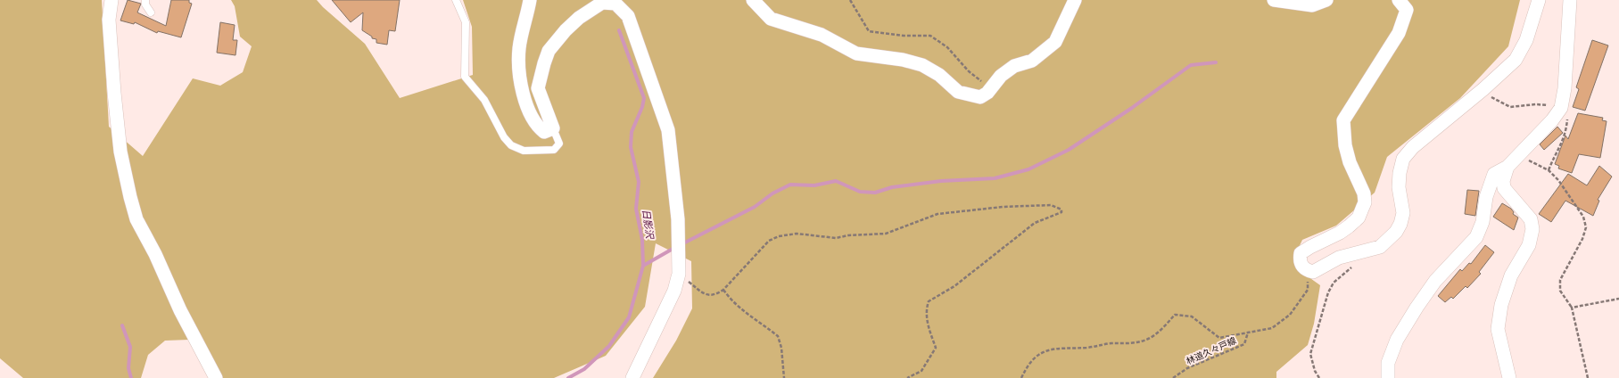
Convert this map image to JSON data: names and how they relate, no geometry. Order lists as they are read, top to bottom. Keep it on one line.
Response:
{"streets":{"path":["林道久々戸線"]},"water":["日影沢"]}
